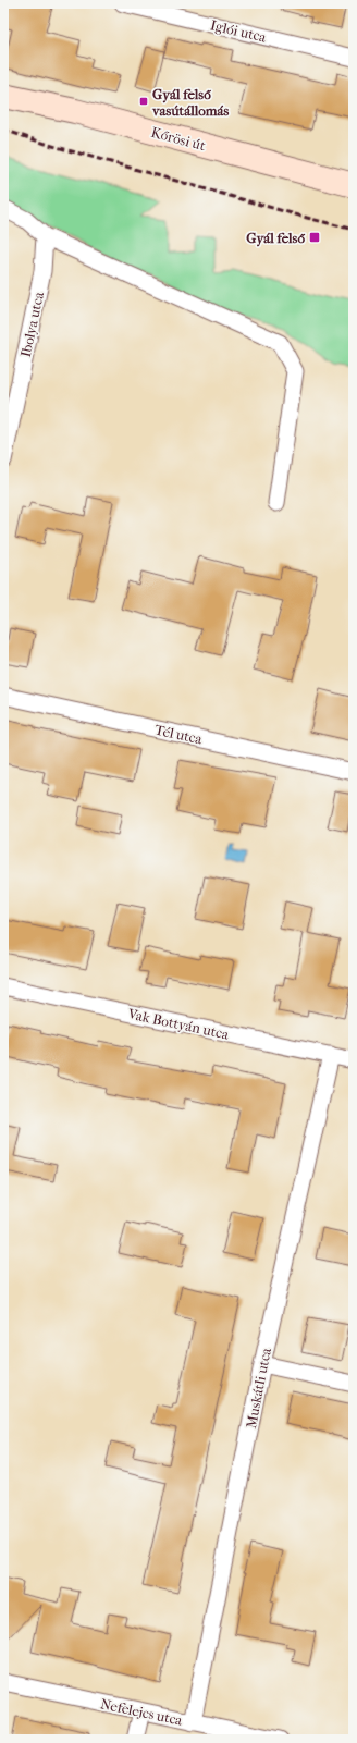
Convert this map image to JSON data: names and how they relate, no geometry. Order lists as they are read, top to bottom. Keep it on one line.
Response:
{"streets":{"main road":["Kőrösi út"],"street":["Iglói utca","Ibolya utca","Tél utca","Vak Bottyán utca","Muskátli utca","Nefelejcs utca"]},"crossings":[["Vak Bottyán utca","Muskátli utca"],["Muskátli utca","Nefelejcs utca"]],"places":{"transit":["Gyál felső vasútállomás","Gyál felső"]}}
